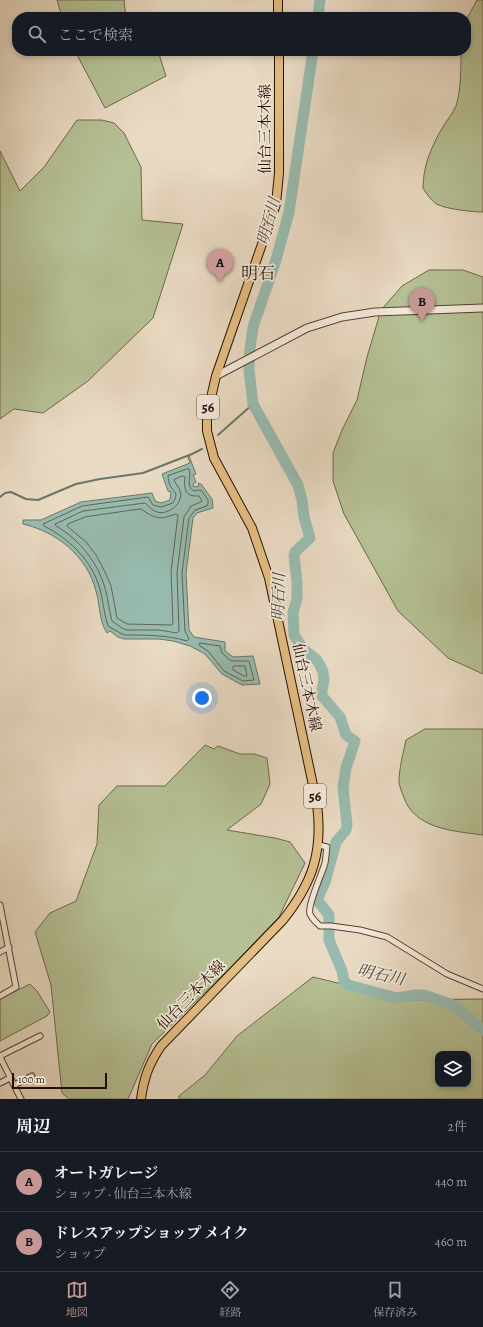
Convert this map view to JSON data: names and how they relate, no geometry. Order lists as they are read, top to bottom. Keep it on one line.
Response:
{"streets":{"main road":["仙台三本木線","56"]},"districts":["明石"],"water":["明石川"],"scale_bar":"100 m","page":{"search":"ここで検索","pins":["A","B"],"scale":"100 m","heading":["周辺","2件"],"list":[{"mark":"A","name":"オートガレージ","note":"ショップ · 仙台三本木線","value":"440 m"},{"mark":"B","name":"ドレスアップショップ メイク","note":"ショップ","value":"460 m"}],"nav":["地図","経路","保存済み"]}}
